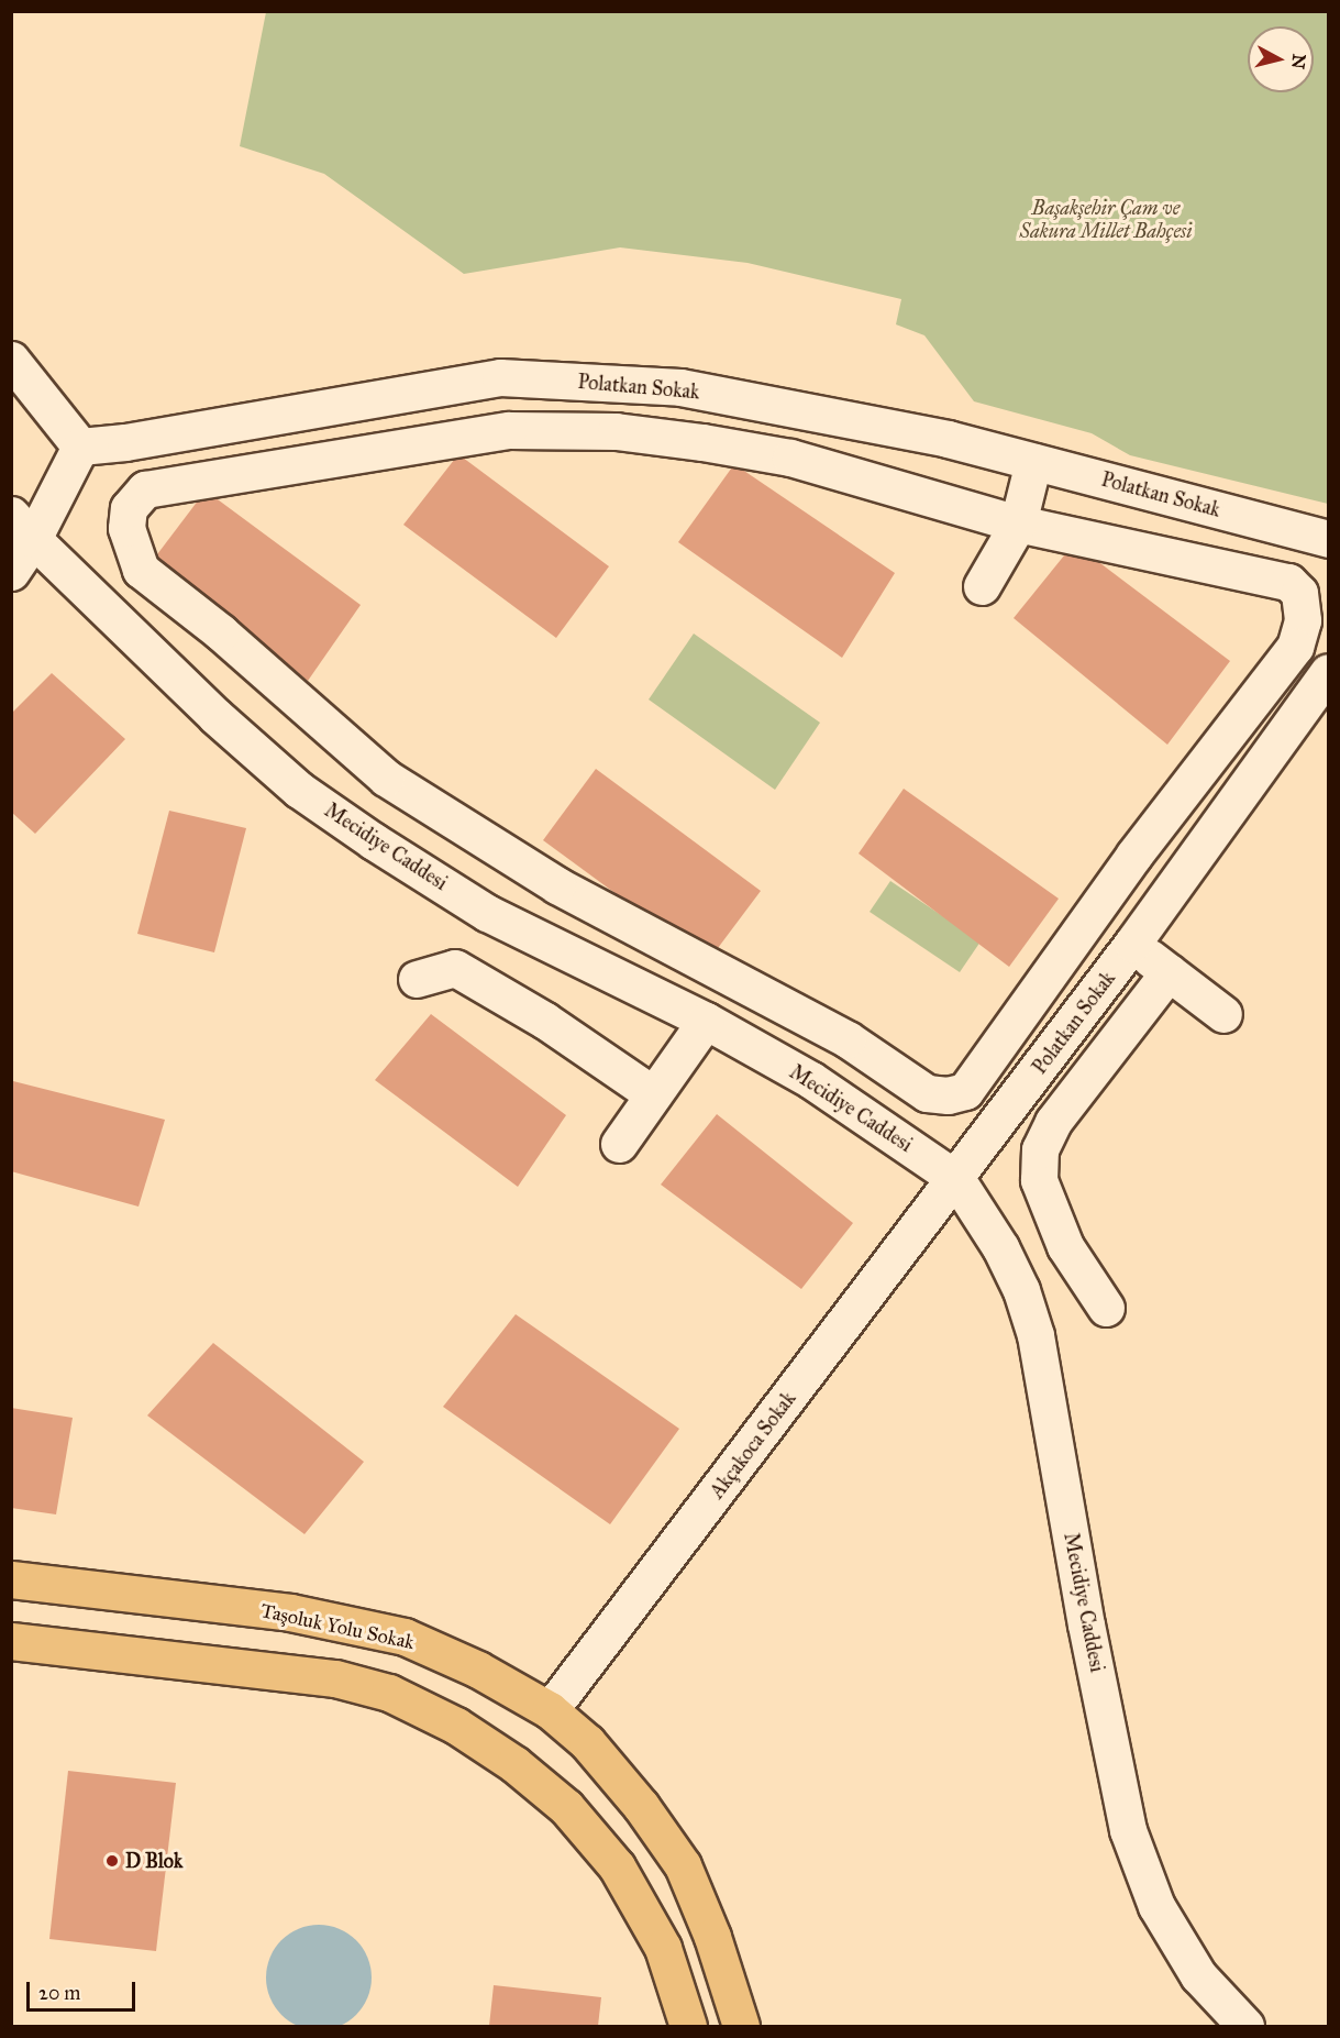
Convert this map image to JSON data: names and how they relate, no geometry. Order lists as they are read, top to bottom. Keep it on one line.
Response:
{"streets":{"main road":["Taşoluk Yolu Sokak"],"street":["Polatkan Sokak","Mecidiye Caddesi","Akçakoca Sokak"]},"crossings":[["Polatkan Sokak","Mecidiye Caddesi"],["Polatkan Sokak","Akçakoca Sokak"],["Mecidiye Caddesi","Akçakoca Sokak"],["Akçakoca Sokak","Taşoluk Yolu Sokak"]],"parks":["Başakşehir Çam ve Sakura Millet Bahçesi"],"places":["D Blok"],"scale_bar":"20 m","north":"right"}
